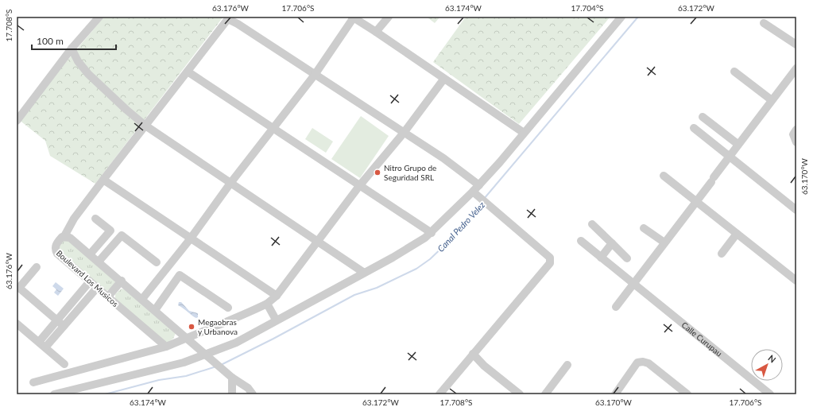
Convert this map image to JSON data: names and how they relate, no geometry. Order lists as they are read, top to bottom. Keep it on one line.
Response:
{"streets":{"street":["Boulevard Los Musicos","Calle Curupau"]},"water":["Canal Pedro Velez"],"places":["Nitro Grupo de Seguridad SRL","Megaobras y Urbanova"],"scale_bar":"100 m","north":"top right","coordinates":["63.176°W","17.706°S","63.174°W","17.704°S","63.172°W","17.708°S","63.170°W"]}
